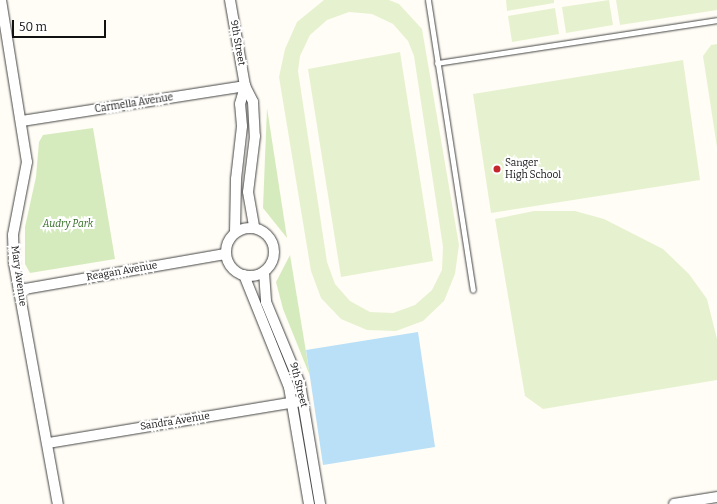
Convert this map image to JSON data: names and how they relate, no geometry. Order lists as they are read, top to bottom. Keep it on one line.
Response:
{"streets":{"street":["9th Street","Carmella Avenue","Reagan Avenue","Mary Avenue","Sandra Avenue"]},"crossings":[["9th Street","Carmella Avenue"],["9th Street","Reagan Avenue"],["9th Street","Sandra Avenue"],["Carmella Avenue","Mary Avenue"],["Reagan Avenue","Mary Avenue"],["Mary Avenue","Sandra Avenue"]],"parks":["Audry Park"],"places":["Sanger High School"],"scale_bar":"50 m"}
